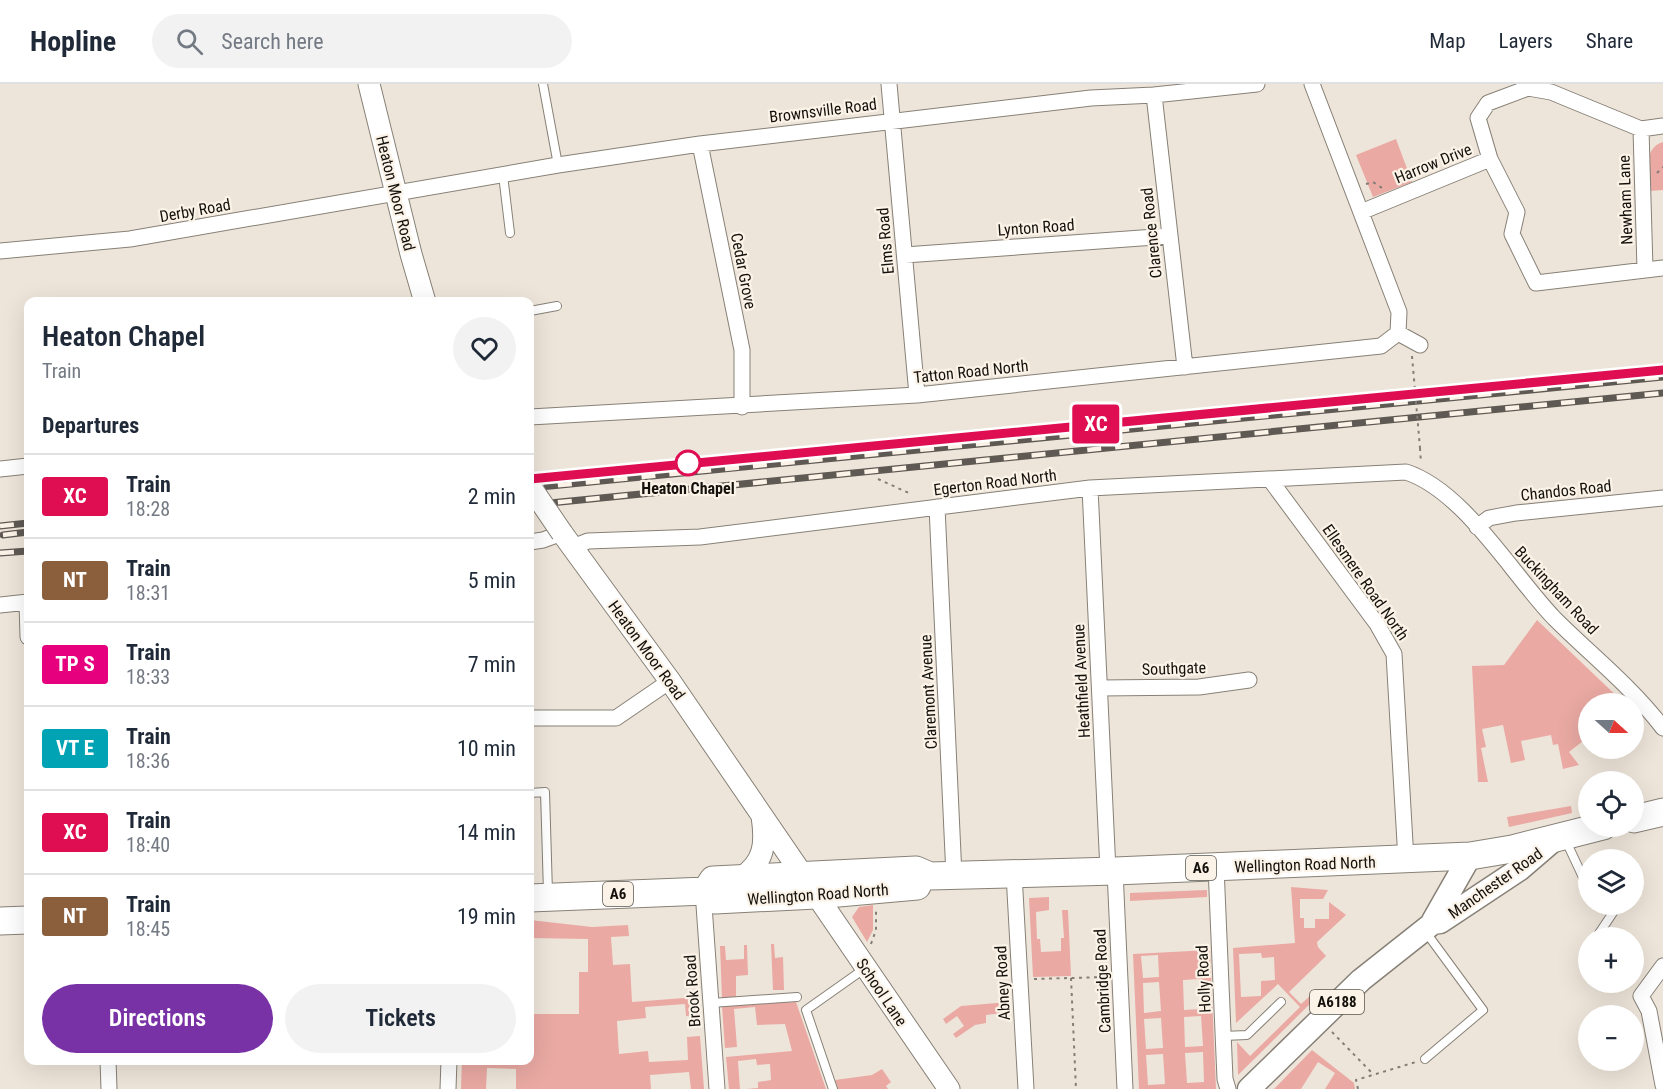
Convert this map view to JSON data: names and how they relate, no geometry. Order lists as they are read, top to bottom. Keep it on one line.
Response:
{"streets":{"highway":["Wellington Road North","A6"],"main road":["Heaton Moor Road","Manchester Road","School Lane","A6188"],"street":["Brownsville Road","Harrow Drive","Newham Lane","Derby Road","Lynton Road","Clarence Road","Elms Road","Cedar Grove","Tatton Road North","Egerton Road North","Chandos Road","Ellesmere Road North","Buckingham Road","Southgate","Heathfield Avenue","Claremont Avenue","Holly Road","Cambridge Road","Abney Road","Brook Road"]},"crossings":[["Brownsville Road","Heaton Moor Road"],["Brownsville Road","Derby Road"],["Brownsville Road","Clarence Road"],["Brownsville Road","Elms Road"],["Brownsville Road","Cedar Grove"],["Harrow Drive","Newham Lane"],["Heaton Moor Road","Derby Road"],["Heaton Moor Road","Egerton Road North"],["Heaton Moor Road","Wellington Road North"],["Heaton Moor Road","School Lane"],["Lynton Road","Clarence Road"],["Lynton Road","Elms Road"],["Clarence Road","Tatton Road North"],["Elms Road","Tatton Road North"],["Cedar Grove","Tatton Road North"],["Egerton Road North","Ellesmere Road North"],["Egerton Road North","Buckingham Road"],["Egerton Road North","Heathfield Avenue"],["Egerton Road North","Claremont Avenue"],["Chandos Road","Buckingham Road"],["Ellesmere Road North","Wellington Road North"],["Southgate","Heathfield Avenue"],["Heathfield Avenue","Wellington Road North"],["Heathfield Avenue","Cambridge Road"],["Claremont Avenue","Wellington Road North"],["Wellington Road North","Manchester Road"],["Wellington Road North","Holly Road"],["Wellington Road North","Cambridge Road"],["Wellington Road North","Abney Road"],["Wellington Road North","Brook Road"],["Wellington Road North","School Lane"]],"places":["Heaton Chapel"],"north":"right","page":{"header":"Hopline","search":"Search here","nav":["Map","Layers","Share"],"on_map":"XC","heading":[["Heaton Chapel","Train"],"Departures"],"list":[{"mark":"XC","name":"Train","note":"18:28","value":"2 min"},{"mark":"NT","name":"Train","note":"18:31","value":"5 min"},{"mark":"TP S","name":"Train","note":"18:33","value":"7 min"},{"mark":"VT E","name":"Train","note":"18:36","value":"10 min"},{"mark":"XC","name":"Train","note":"18:40","value":"14 min"},{"mark":"NT","name":"Train","note":"18:45","value":"19 min"}],"map_buttons":["+","−"],"buttons":["Directions","Tickets"]}}
